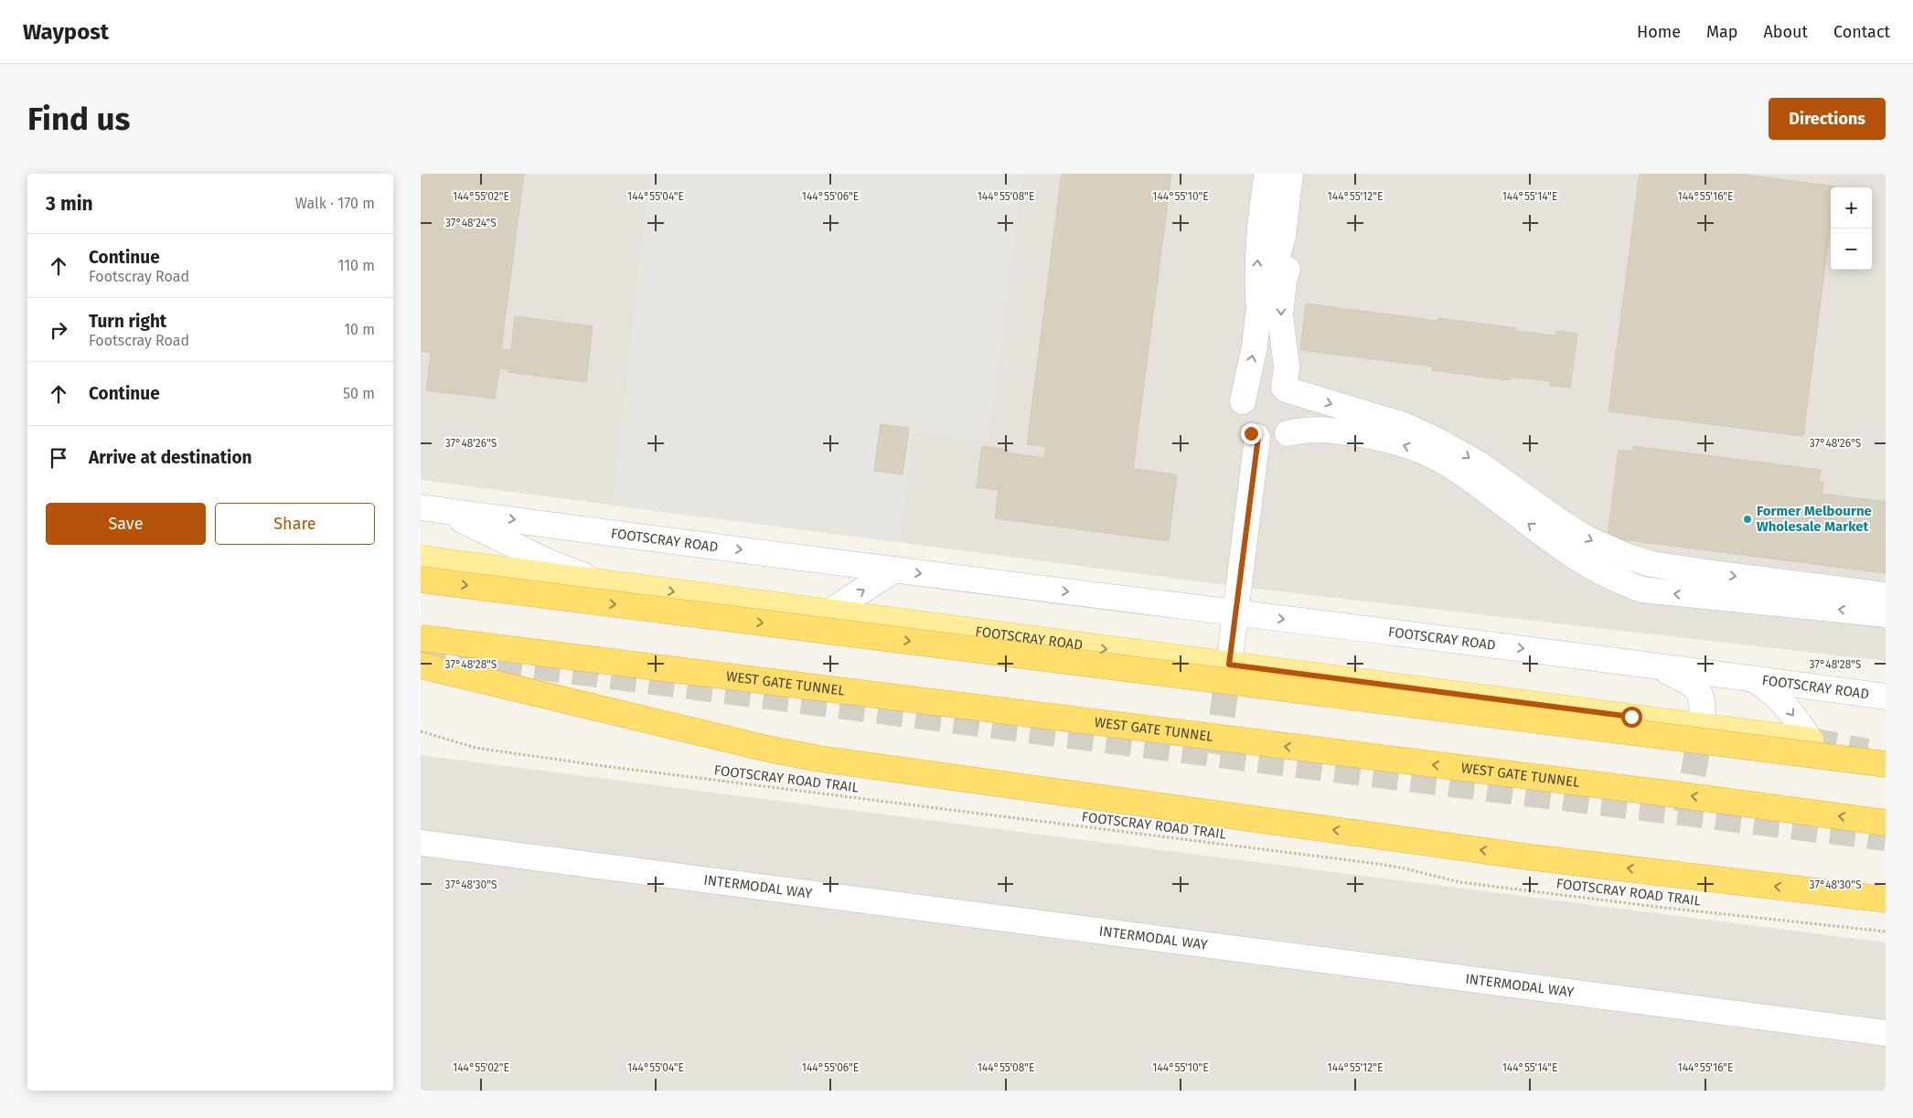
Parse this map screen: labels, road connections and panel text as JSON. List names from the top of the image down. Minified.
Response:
{"streets":{"highway":["WEST GATE TUNNEL"],"main road":["FOOTSCRAY ROAD"],"street":["INTERMODAL WAY"],"path":["FOOTSCRAY ROAD TRAIL"]},"places":["Former Melbourne Wholesale Market"],"page":{"header":"Waypost","nav":["Home","Map","About","Contact"],"buttons":["Directions",["Save","Share"]],"title":"Find us","heading":["3 min","Walk · 170 m"],"map_buttons":["+","−"],"list":[["Continue","Footscray Road","110 m"],["Turn right","Footscray Road","10 m"],["Continue","50 m"],"Arrive at destination"]},"coordinates":["144°55'02\"E","144°55'04\"E","144°55'06\"E","144°55'08\"E","144°55'10\"E","144°55'12\"E","144°55'14\"E","144°55'16\"E","37°48'24\"S","37°48'26\"S","37°48'28\"S","37°48'30\"S"]}
